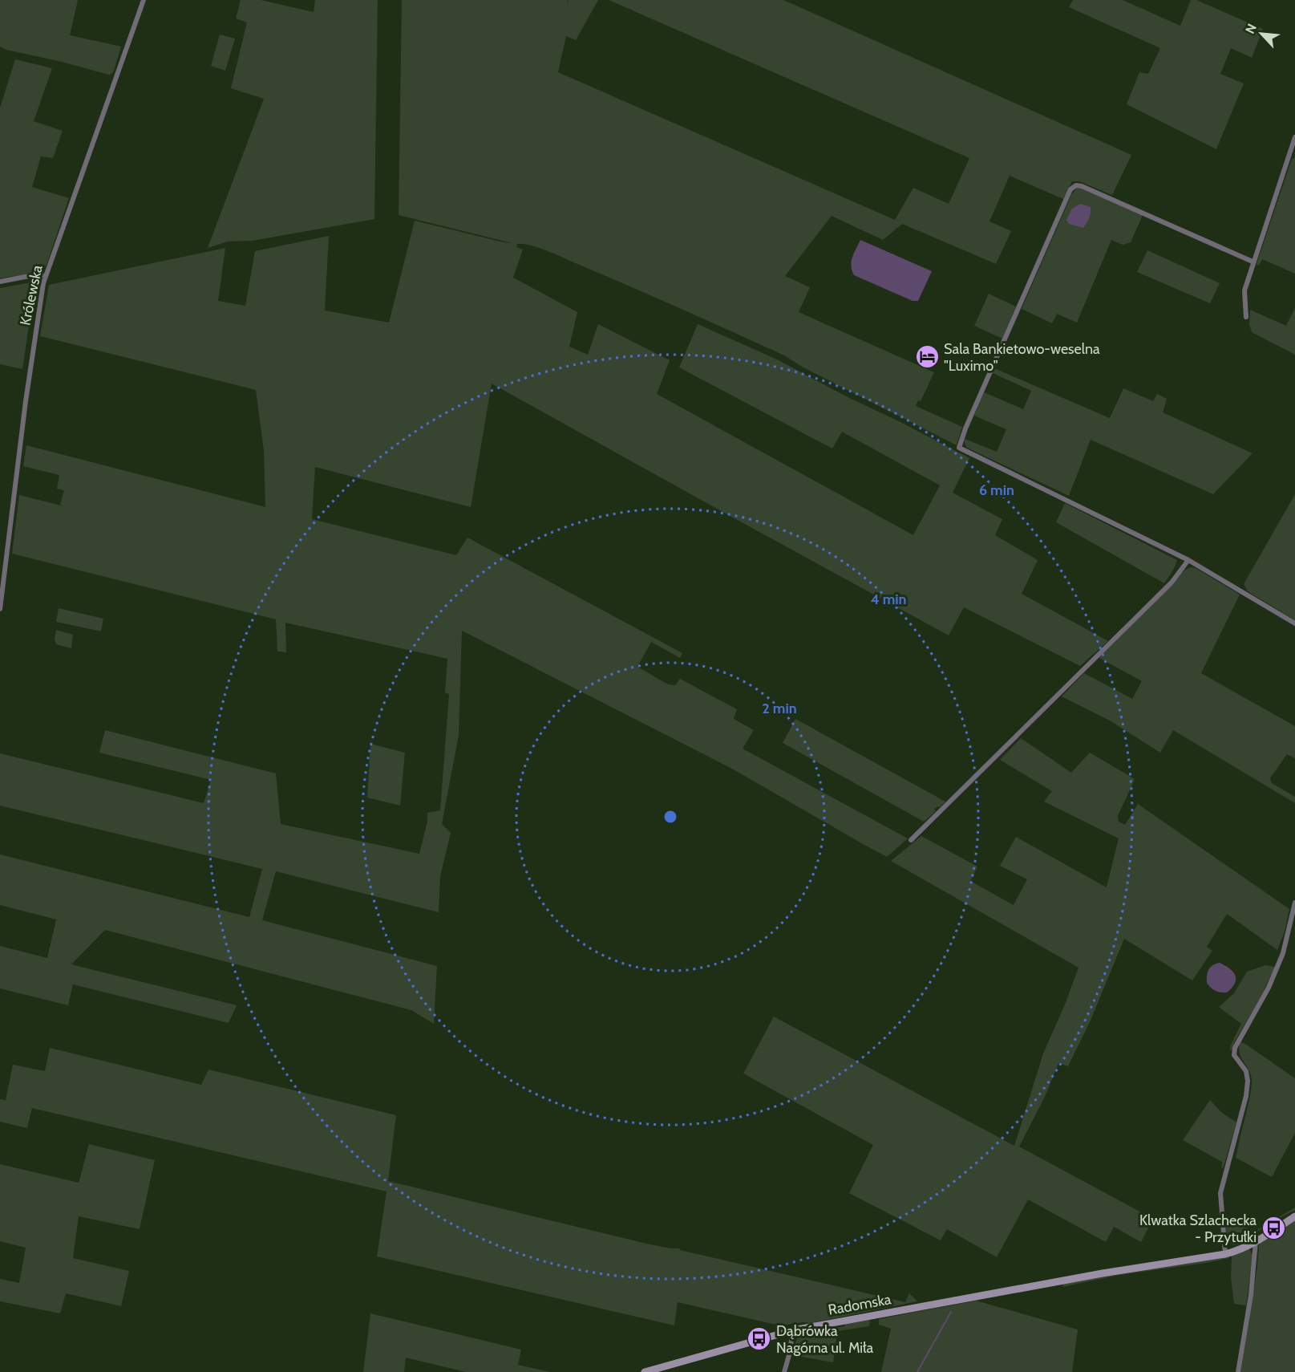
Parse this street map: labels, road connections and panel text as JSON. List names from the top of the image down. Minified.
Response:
{"streets":{"street":["Królewska","Radomska"]},"places":{"hotel":["Sala Bankietowo-weselna \"Luximo\""],"bus stop":["Klwatka Szlachecka - Przytułki","Dąbrówka Nagórna ul. Miła"]},"north":"top left","rings":["6 min","4 min","2 min"]}
